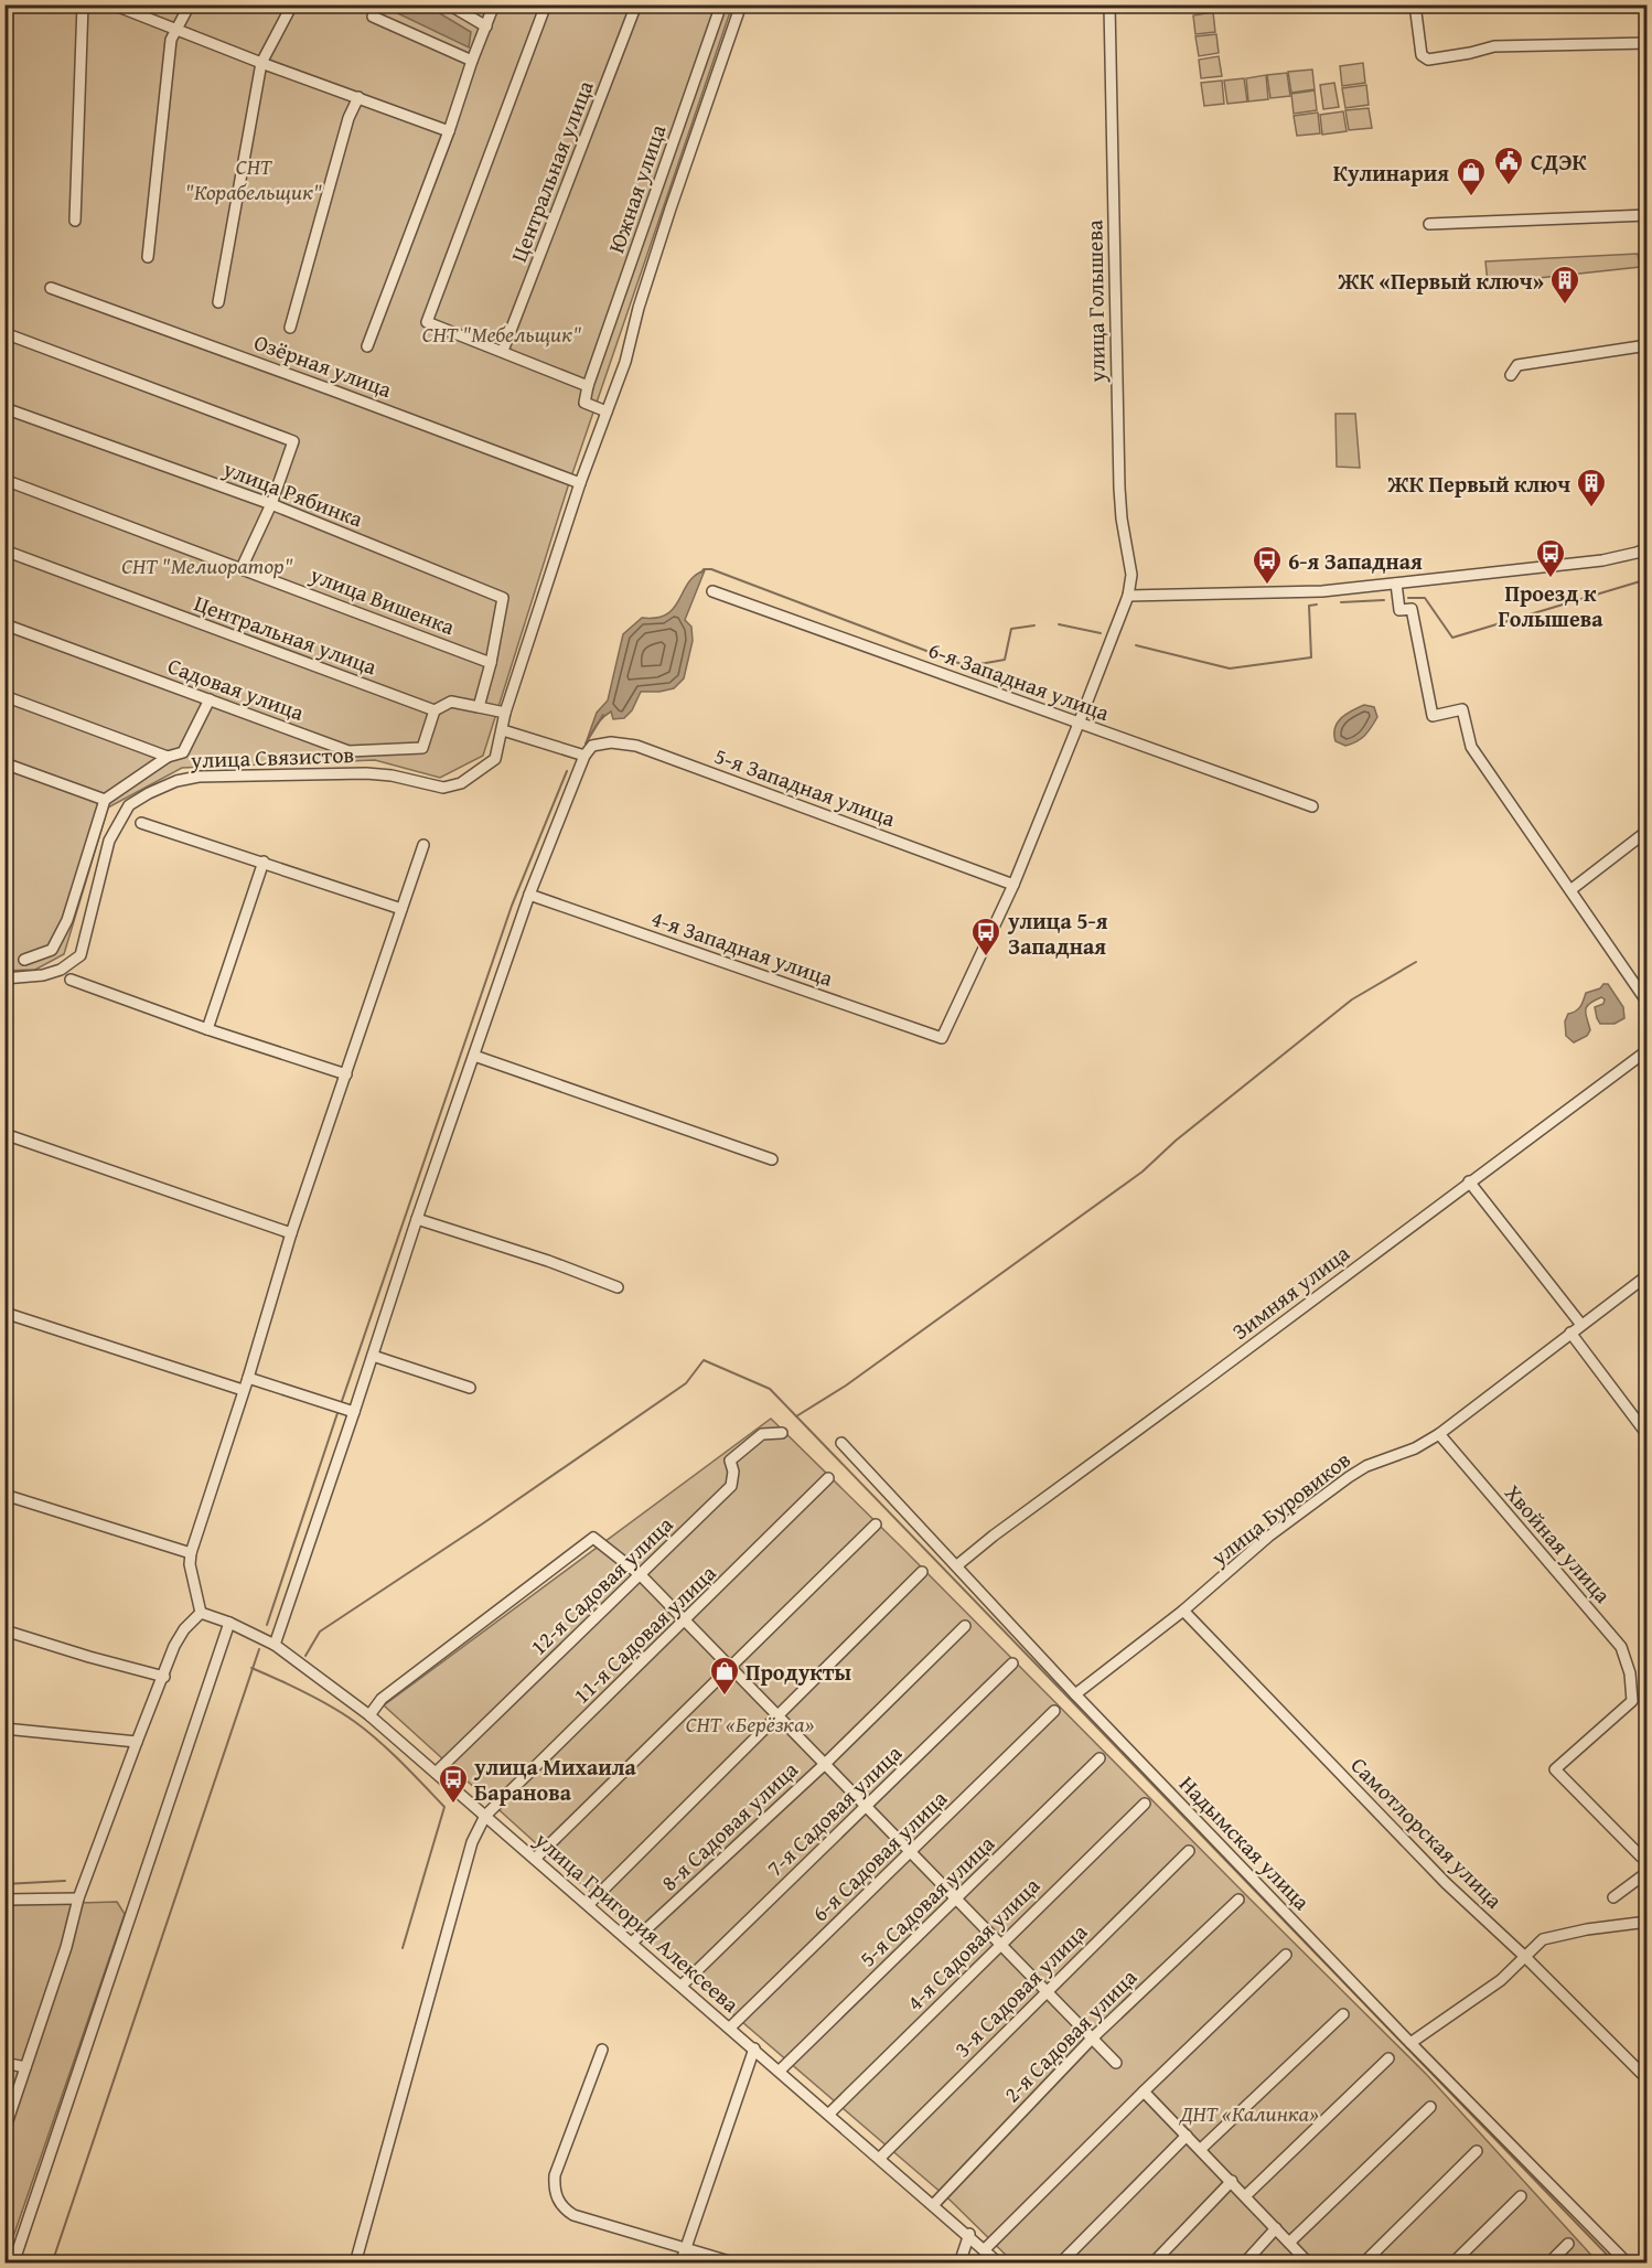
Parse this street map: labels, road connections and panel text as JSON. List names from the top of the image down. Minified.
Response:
{"streets":{"street":["Центральная улица","Южная улица","улица Голышева","Озёрная улица","улица Рябинка","улица Вишенка","6-я Западная улица","Садовая улица","улица Связистов","5-я Западная улица","4-я Западная улица","Зимняя улица","улица Буровиков","Хвойная улица","12-я Садовая улица","11-я Садовая улица","7-я Садовая улица","8-я Садовая улица","Самотлорская улица","Надымская улица","6-я Садовая улица","5-я Садовая улица","улица Григория Алексеева","4-я Садовая улица","3-я Садовая улица","2-я Садовая улица"]},"crossings":[["Центральная улица","Садовая улица"],["улица Голышева","6-я Западная улица"],["улица Голышева","5-я Западная улица"],["улица Голышева","4-я Западная улица"],["улица Рябинка","улица Вишенка"],["Зимняя улица","Надымская улица"],["улица Буровиков","Хвойная улица"],["улица Буровиков","Самотлорская улица"],["улица Буровиков","Надымская улица"],["12-я Садовая улица","улица Григория Алексеева"],["11-я Садовая улица","улица Григория Алексеева"],["7-я Садовая улица","улица Григория Алексеева"],["8-я Садовая улица","улица Григория Алексеева"],["6-я Садовая улица","улица Григория Алексеева"],["5-я Садовая улица","улица Григория Алексеева"],["улица Григория Алексеева","4-я Садовая улица"],["улица Григория Алексеева","3-я Садовая улица"],["улица Григория Алексеева","2-я Садовая улица"]],"parks":["СНТ \"Корабельщик\"","СНТ \"Мебельщик\"","СНТ \"Мелиоратор\"","СНТ «Берёзка»","ДНТ «Калинка»"],"places":{"public building":["СДЭК"],"shop":["Кулинария","Продукты"],"building":["ЖК «Первый ключ»","ЖК Первый ключ"],"bus stop":["Проезд к Голышева","6-я Западная","улица 5-я Западная","улица Михаила Баранова"]}}
